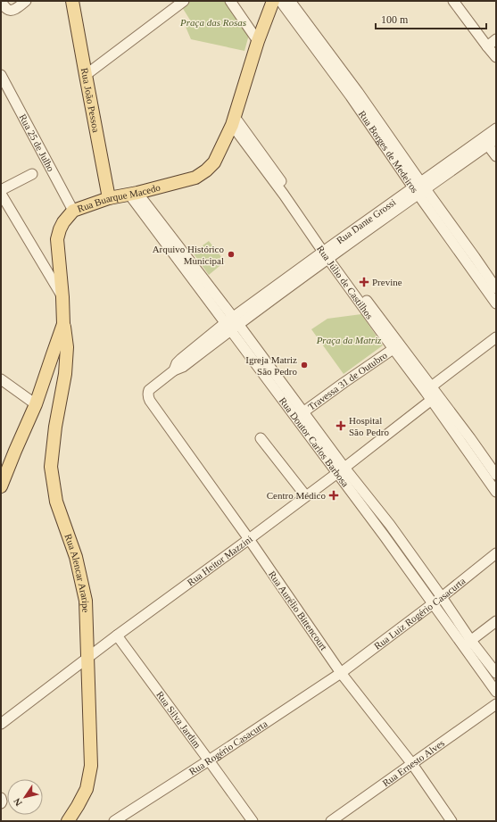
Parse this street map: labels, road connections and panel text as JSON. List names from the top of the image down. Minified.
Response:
{"streets":{"main road":["Rua João Pessoa","Rua Buarque Macedo","Rua Alencar Araripe"],"street":["Rua 25 de Julho","Rua Borges de Medeiros","Rua Dante Grossi","Rua Júlio de Castilhos","Travessa 31 de Outubro","Rua Doutor Carlos Barbosa","Rua Heitor Mazzini","Rua Aurélio Bittencourt","Rua Luiz Rogério Casacurta","Rua Silva Jardim","Rua Rogério Casacurta","Rua Ernesto Alves"]},"crossings":[["Rua João Pessoa","Rua Buarque Macedo"],["Rua 25 de Julho","Rua Buarque Macedo"],["Rua Borges de Medeiros","Rua Dante Grossi"],["Rua Buarque Macedo","Rua Júlio de Castilhos"],["Rua Buarque Macedo","Rua Doutor Carlos Barbosa"],["Rua Buarque Macedo","Rua Alencar Araripe"],["Rua Dante Grossi","Rua Júlio de Castilhos"],["Rua Dante Grossi","Rua Doutor Carlos Barbosa"],["Rua Dante Grossi","Rua Aurélio Bittencourt"],["Rua Júlio de Castilhos","Travessa 31 de Outubro"],["Rua Júlio de Castilhos","Rua Heitor Mazzini"],["Travessa 31 de Outubro","Rua Doutor Carlos Barbosa"],["Rua Doutor Carlos Barbosa","Rua Heitor Mazzini"],["Rua Doutor Carlos Barbosa","Rua Luiz Rogério Casacurta"],["Rua Heitor Mazzini","Rua Alencar Araripe"],["Rua Heitor Mazzini","Rua Aurélio Bittencourt"],["Rua Heitor Mazzini","Rua Silva Jardim"],["Rua Aurélio Bittencourt","Rua Luiz Rogério Casacurta"],["Rua Aurélio Bittencourt","Rua Rogério Casacurta"],["Rua Aurélio Bittencourt","Rua Ernesto Alves"],["Rua Luiz Rogério Casacurta","Rua Rogério Casacurta"],["Rua Silva Jardim","Rua Rogério Casacurta"]],"parks":["Praça das Rosas","Praça da Matriz"],"places":{"other":["Arquivo Histórico Municipal","Igreja Matriz São Pedro"],"health":["Previne","Hospital São Pedro","Centro Médico"]},"scale_bar":"100 m","north":"bottom left"}
